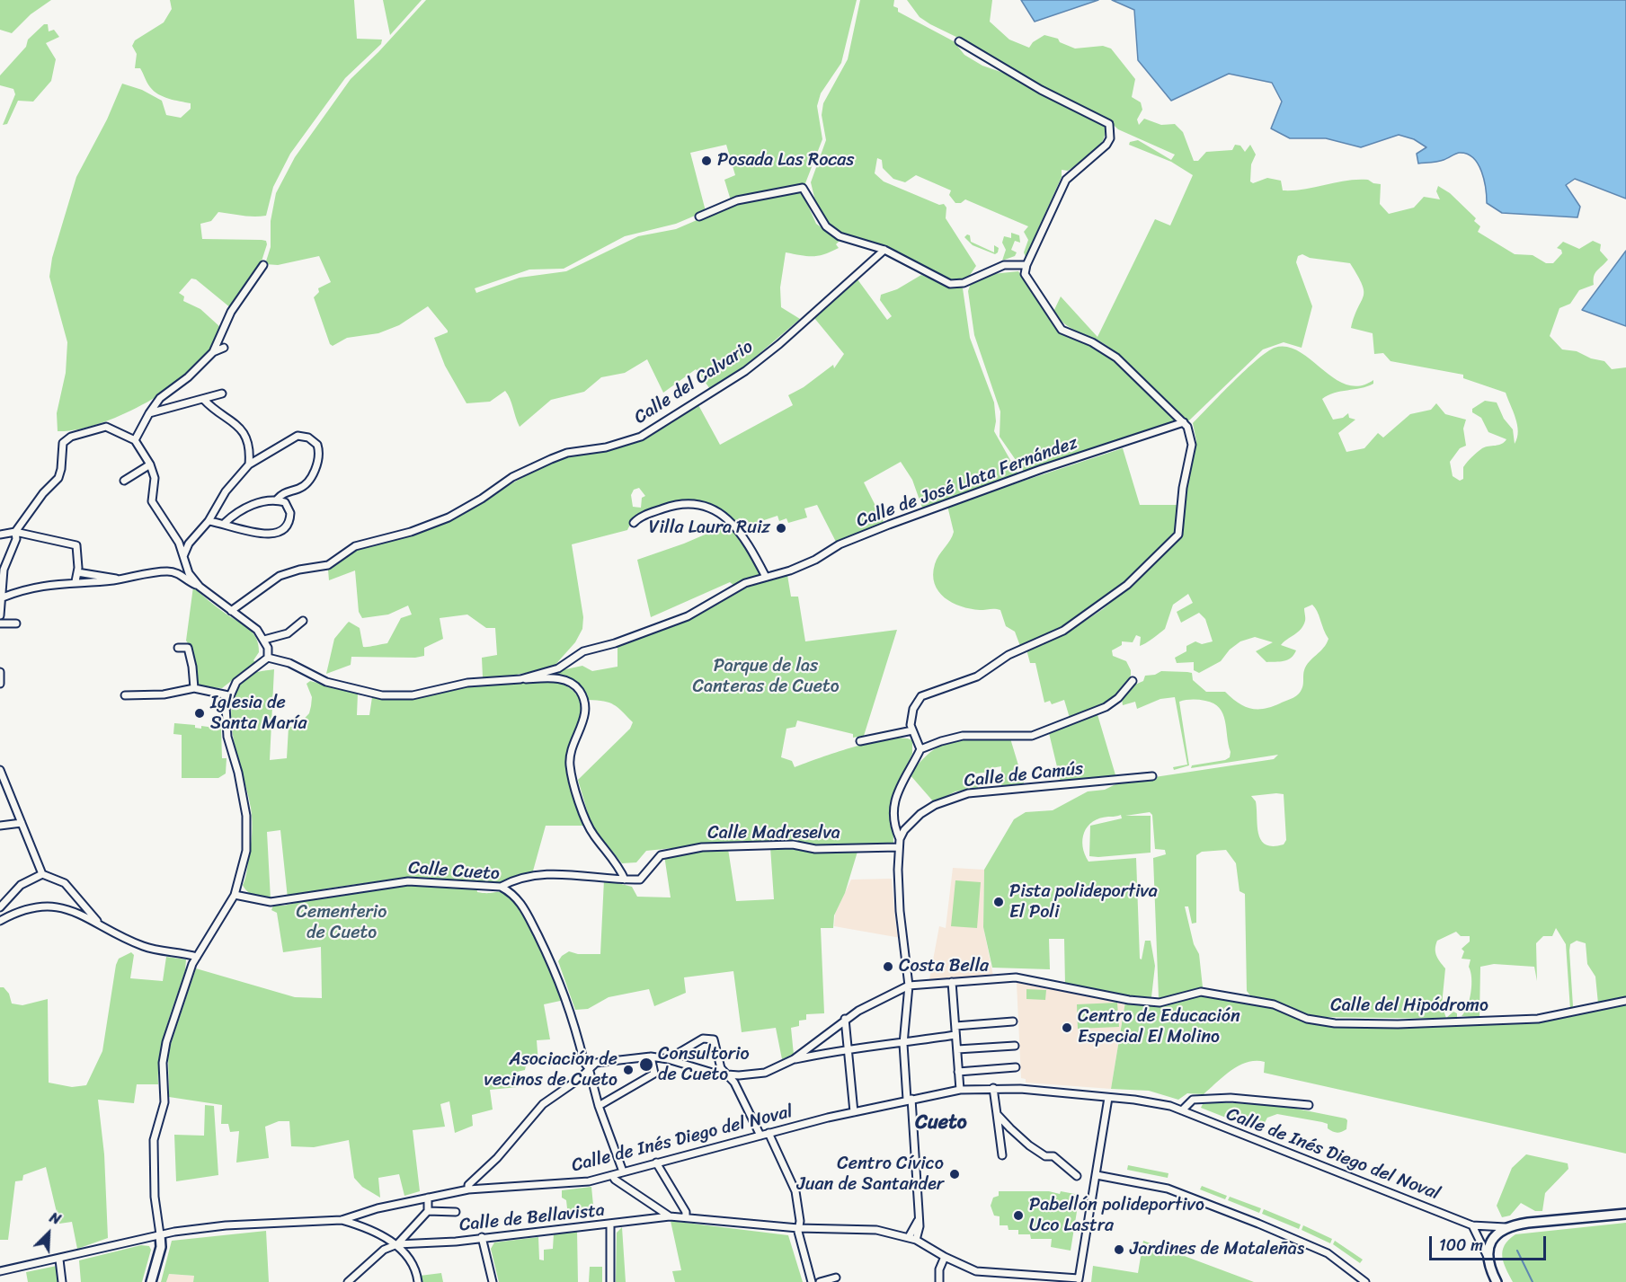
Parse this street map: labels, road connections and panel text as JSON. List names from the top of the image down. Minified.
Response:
{"streets":{"street":["Calle del Calvario","Calle de José Llata Fernández","Calle de Camús","Calle Madreselva","Calle Cueto","Calle del Hipódromo","Calle de Inés Diego del Noval","Calle de Bellavista"]},"crossings":[["Calle de Camús","Calle Madreselva"],["Calle de Camús","Calle del Hipódromo"],["Calle de Camús","Calle de Inés Diego del Noval"],["Calle Madreselva","Calle Cueto"],["Calle de Inés Diego del Noval","Calle de Bellavista"]],"districts":["Cueto"],"parks":["Parque de las Canteras de Cueto","Cementerio de Cueto"],"places":["Posada Las Rocas","Villa Laura Ruiz","Iglesia de Santa María","Pista polideportiva El Poli","Costa Bella","Centro de Educación Especial El Molino","Consultorio de Cueto","Asociación de vecinos de Cueto","Centro Cívico Juan de Santander","Pabellón polideportivo Uco Lastra","Jardines de Mataleñas"],"scale_bar":"100 m","north":"top right"}
